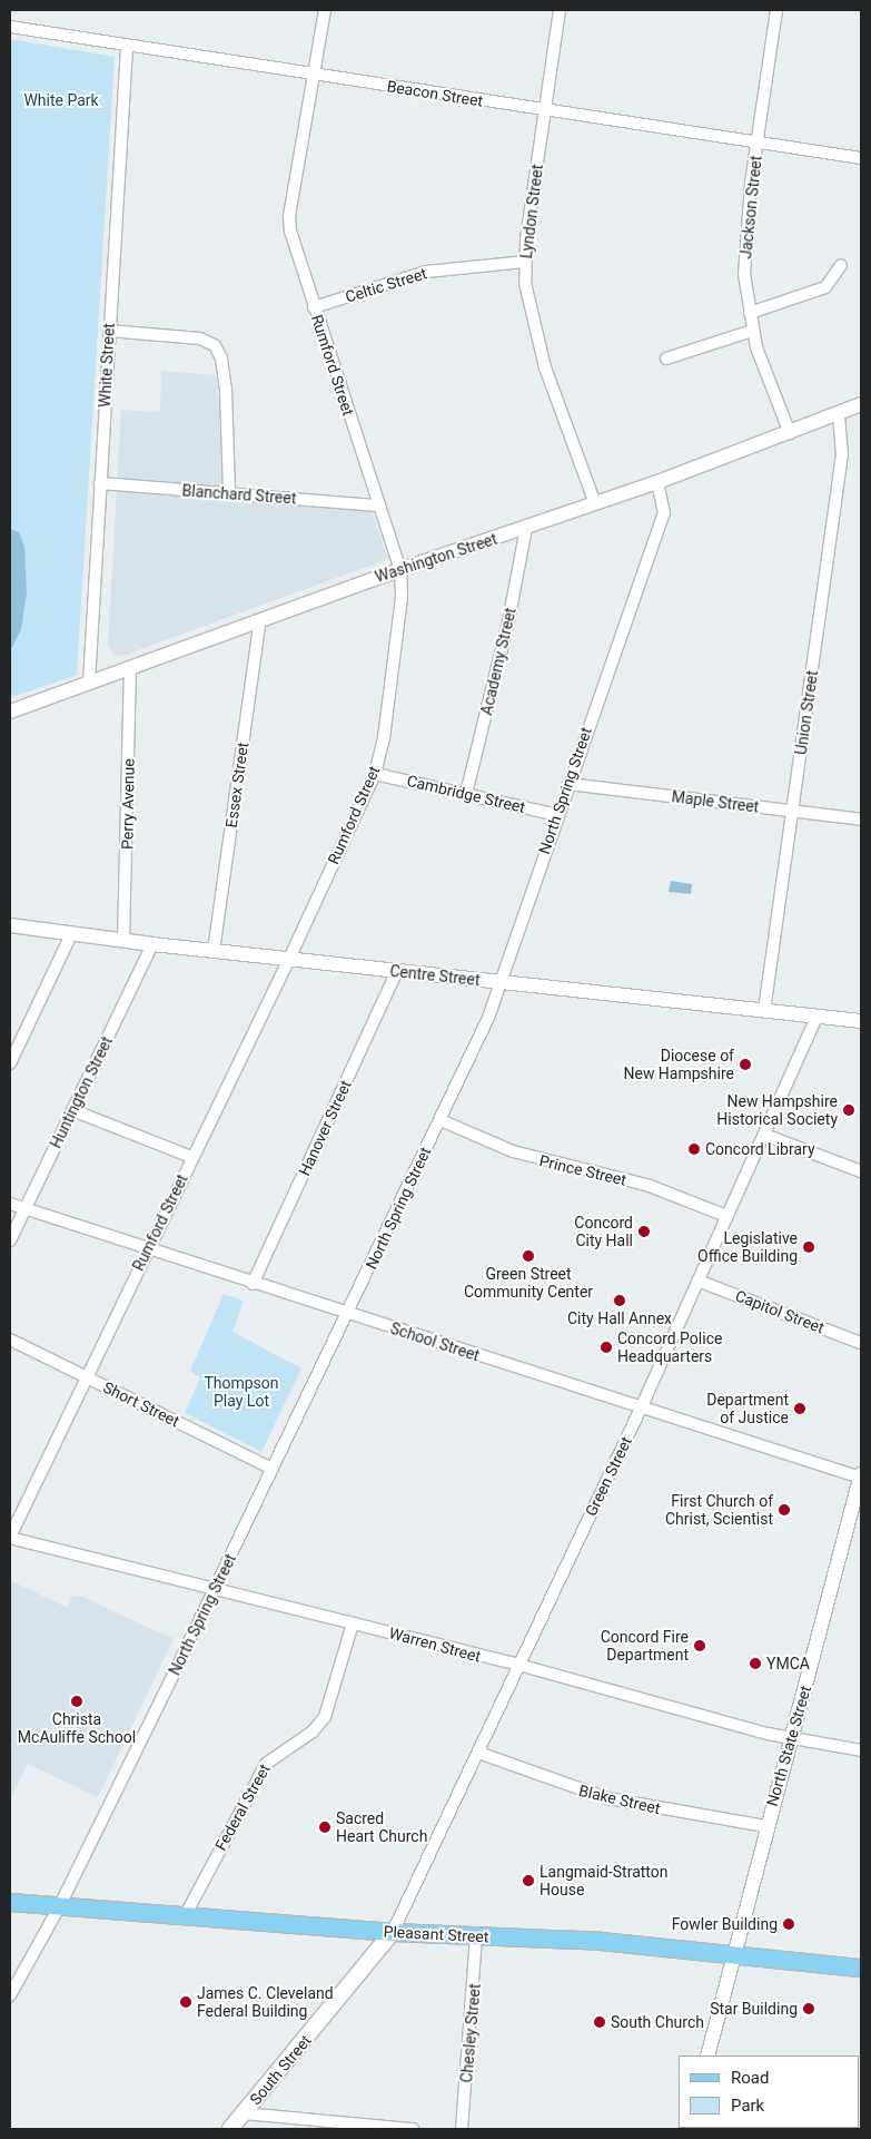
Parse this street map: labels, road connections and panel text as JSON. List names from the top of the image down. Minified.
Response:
{"streets":{"main road":["Pleasant Street","South Street"],"street":["Beacon Street","Jackson Street","Lyndon Street","Celtic Street","White Street","Rumford Street","Blanchard Street","Washington Street","Academy Street","Union Street","Essex Street","North Spring Street","Cambridge Street","Maple Street","Perry Avenue","Centre Street","Huntington Street","Hanover Street","Prince Street","Capitol Street","School Street","Short Street","Green Street","Warren Street","North State Street","Blake Street","Federal Street","Chesley Street"]},"crossings":[["Beacon Street","Jackson Street"],["Beacon Street","Lyndon Street"],["Beacon Street","White Street"],["Beacon Street","Rumford Street"],["Jackson Street","Washington Street"],["Lyndon Street","Celtic Street"],["Lyndon Street","Washington Street"],["Celtic Street","Rumford Street"],["White Street","Blanchard Street"],["White Street","Washington Street"],["Rumford Street","Blanchard Street"],["Rumford Street","Washington Street"],["Rumford Street","Cambridge Street"],["Rumford Street","Centre Street"],["Rumford Street","School Street"],["Rumford Street","Short Street"],["Rumford Street","Warren Street"],["Washington Street","Academy Street"],["Washington Street","Union Street"],["Washington Street","Essex Street"],["Washington Street","North Spring Street"],["Washington Street","Perry Avenue"],["Academy Street","Cambridge Street"],["Union Street","Maple Street"],["Union Street","Centre Street"],["Essex Street","Centre Street"],["North Spring Street","Cambridge Street"],["North Spring Street","Maple Street"],["North Spring Street","Centre Street"],["North Spring Street","Prince Street"],["North Spring Street","School Street"],["North Spring Street","Short Street"],["North Spring Street","Warren Street"],["North Spring Street","Pleasant Street"],["Perry Avenue","Centre Street"],["Centre Street","Huntington Street"],["Centre Street","Hanover Street"],["Centre Street","Green Street"],["Huntington Street","School Street"],["Hanover Street","School Street"],["Prince Street","Green Street"],["Capitol Street","Green Street"],["School Street","Green Street"],["School Street","North State Street"],["Green Street","Warren Street"],["Green Street","Blake Street"],["Green Street","Pleasant Street"],["Green Street","South Street"],["Warren Street","North State Street"],["Warren Street","Federal Street"],["North State Street","Blake Street"],["North State Street","Pleasant Street"],["Federal Street","Pleasant Street"],["Pleasant Street","Chesley Street"],["Pleasant Street","South Street"]],"parks":["White Park","Thompson Play Lot"],"places":["Diocese of New Hampshire","New Hampshire Historical Society","Concord Library","Concord City Hall","Legislative Office Building","Green Street Community Center","City Hall Annex","Concord Police Headquarters","Department of Justice","First Church of Christ, Scientist","Concord Fire Department","YMCA","Christa McAuliffe School","Sacred Heart Church","Langmaid-Stratton House","Fowler Building","James C. Cleveland Federal Building","Star Building","South Church"],"legend":["Road","Park"]}
